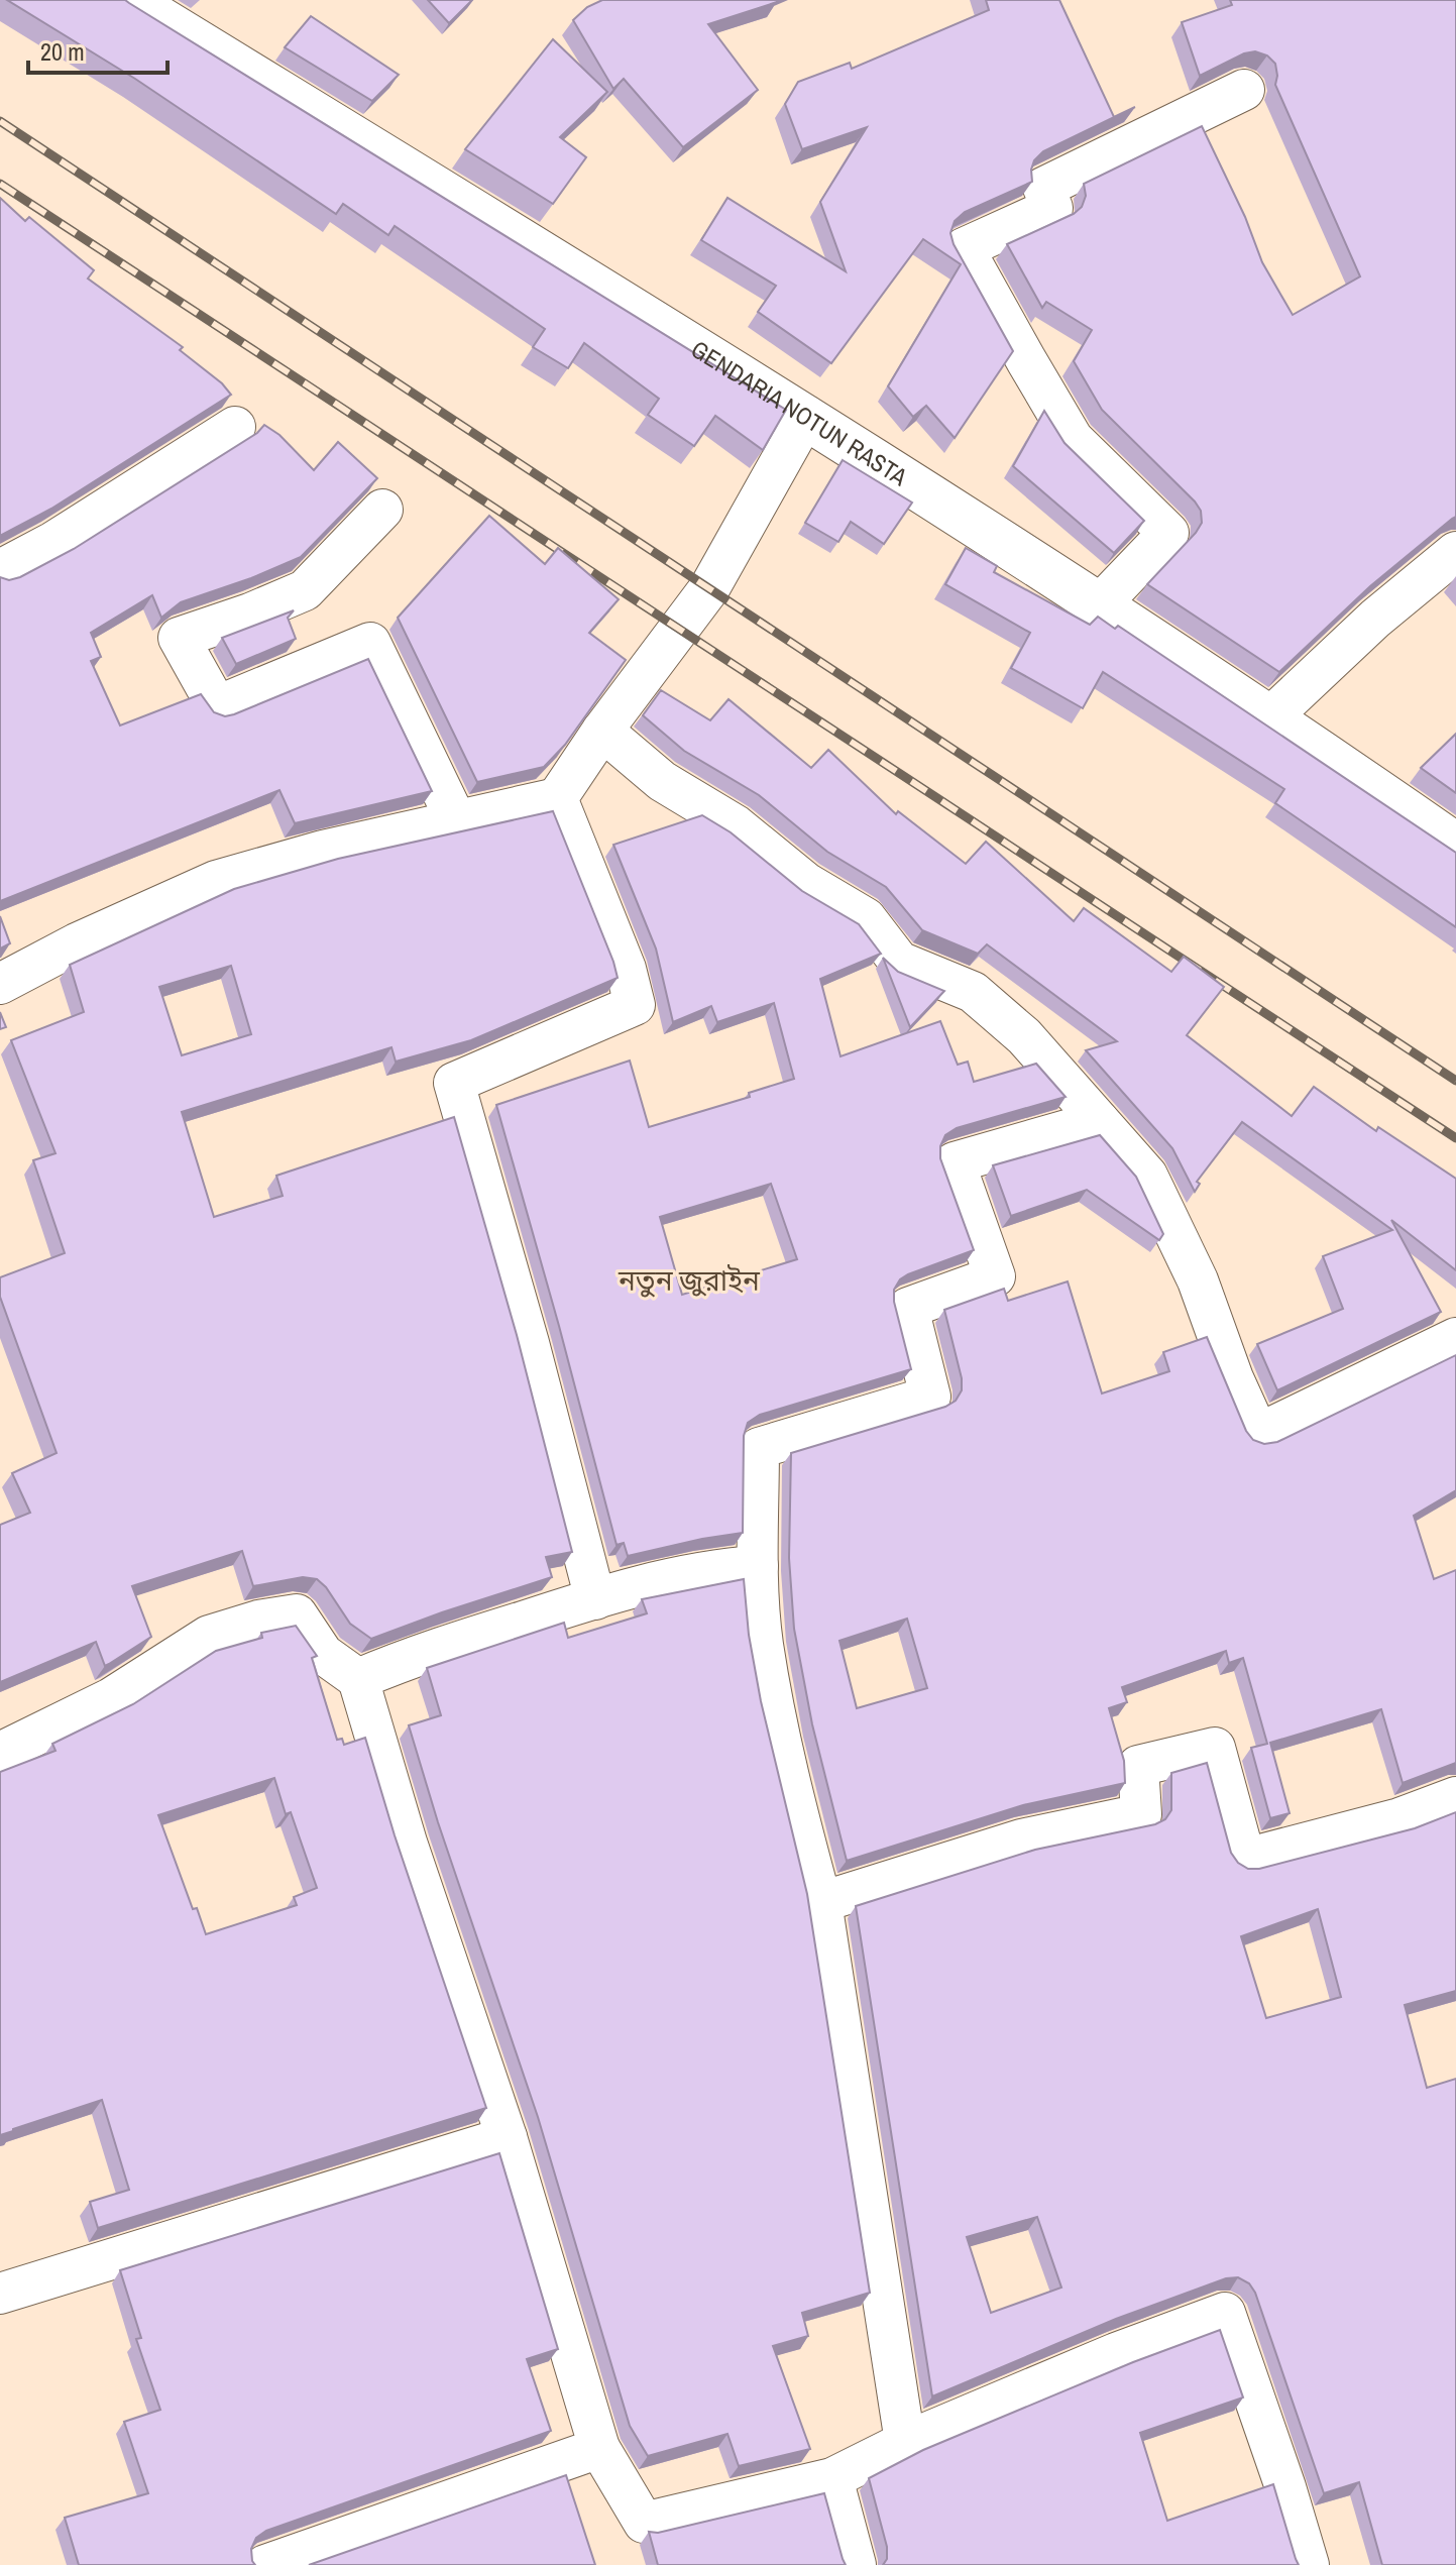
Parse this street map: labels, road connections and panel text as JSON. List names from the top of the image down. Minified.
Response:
{"streets":{"main road":["GENDARIA NOTUN RASTA"]},"districts":["নতুন জুরাইন"],"scale_bar":"20 m"}
